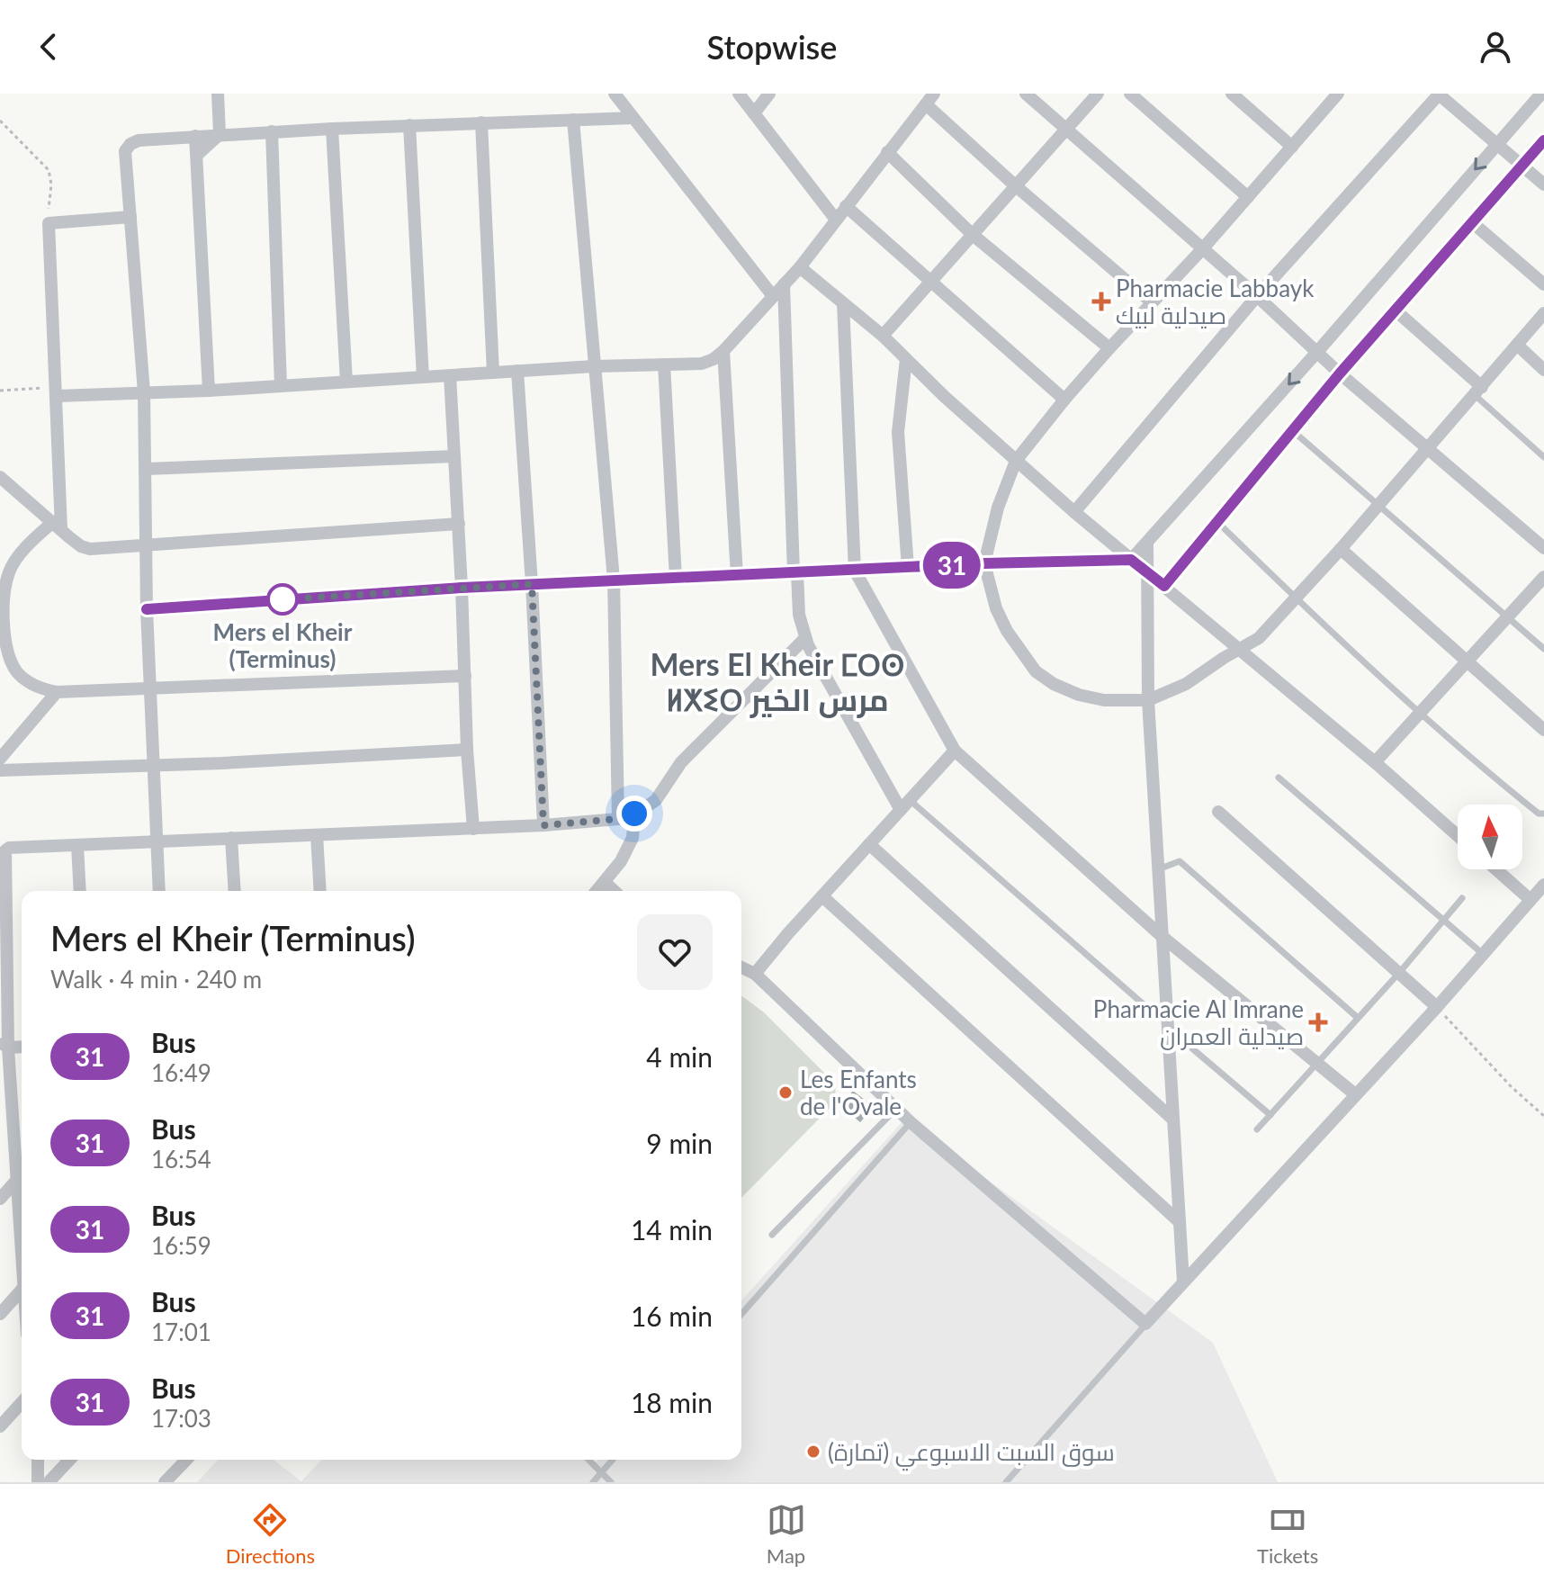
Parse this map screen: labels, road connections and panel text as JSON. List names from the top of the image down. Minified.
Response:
{"districts":["Mers El Kheir ⵎⵔⵙ ⵍⵅⵉⵔ مرس الخير"],"places":{"health":["Pharmacie Labbayk صيدلية لبيك","Pharmacie Al Imrane صيدلية العمران"],"other":["Mers el Kheir (Terminus)","Les Enfants de l'Ovale","سوق السبت الاسبوعي (تمارة)"]},"lines":["bus line 31"],"north":"top","page":{"header":"Stopwise","on_map":"31","heading":["Mers el Kheir (Terminus)","Walk · 4 min · 240 m"],"list":[{"mark":"31","name":"Bus","note":"16:49","value":"4 min"},{"mark":"31","name":"Bus","note":"16:54","value":"9 min"},{"mark":"31","name":"Bus","note":"16:59","value":"14 min"},{"mark":"31","name":"Bus","note":"17:01","value":"16 min"},{"mark":"31","name":"Bus","note":"17:03","value":"18 min"}],"tabs":["Directions","Map","Tickets"]}}
